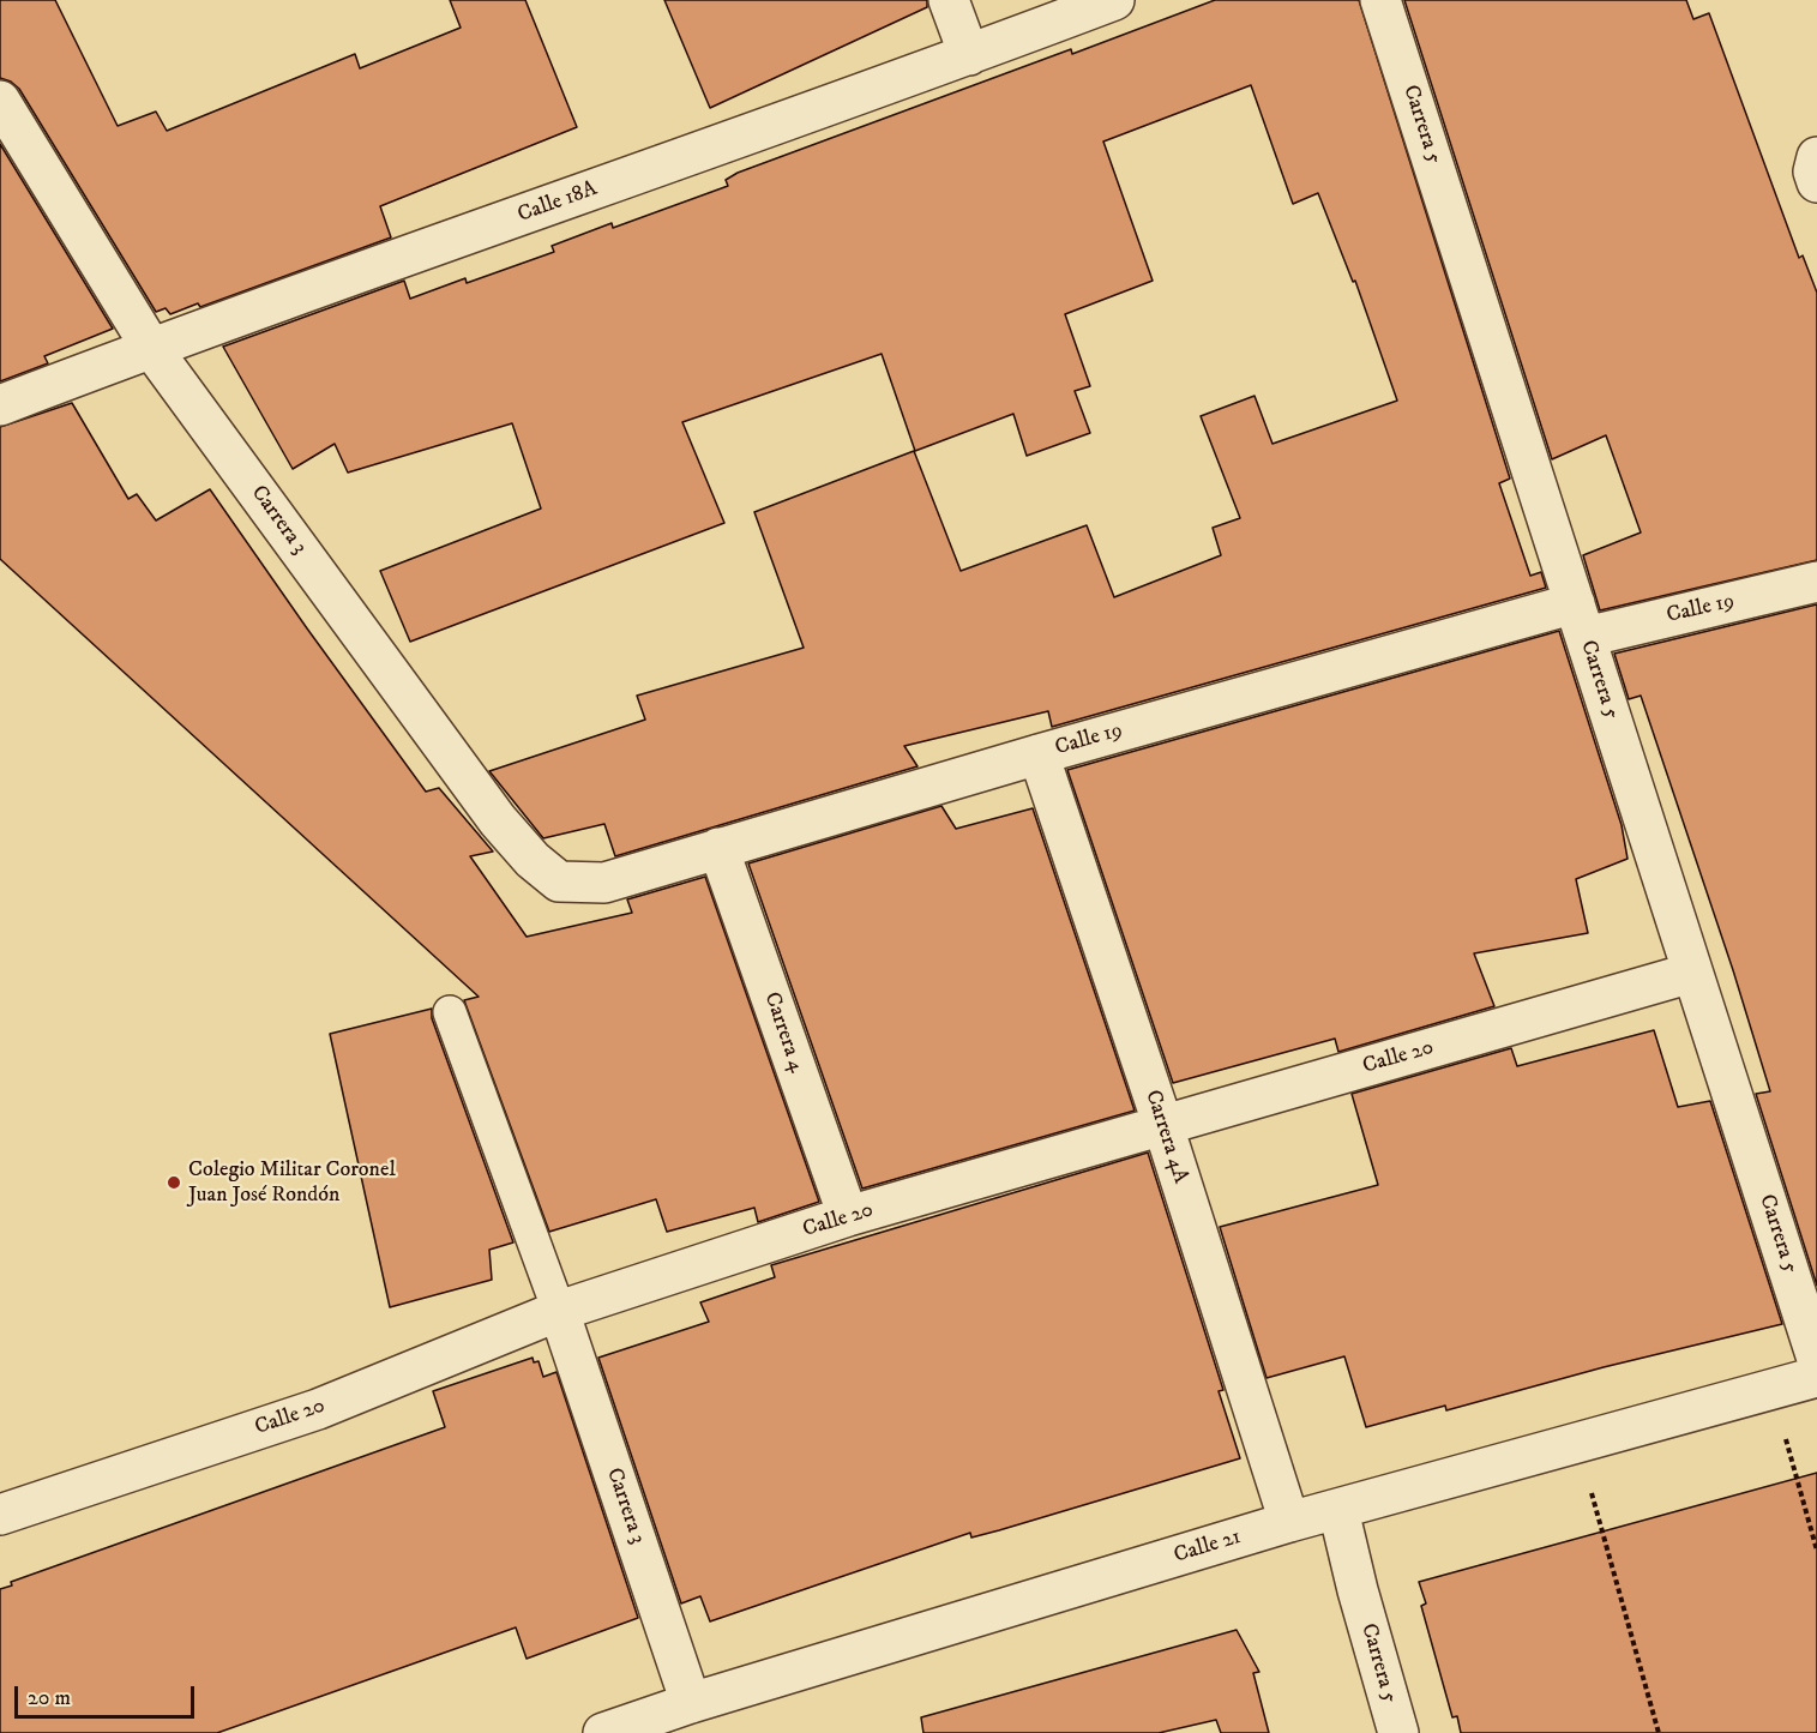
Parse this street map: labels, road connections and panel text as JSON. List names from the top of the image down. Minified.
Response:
{"streets":{"street":["Carrera 5","Calle 18A","Carrera 3","Calle 19","Carrera 4","Calle 20","Carrera 4A","Calle 21"]},"crossings":[["Carrera 5","Calle 19"],["Carrera 5","Calle 20"],["Carrera 5","Calle 21"],["Calle 18A","Carrera 3"],["Carrera 3","Calle 19"],["Carrera 3","Calle 20"],["Carrera 3","Calle 21"],["Calle 19","Carrera 4"],["Calle 19","Carrera 4A"],["Carrera 4","Calle 20"],["Calle 20","Carrera 4A"],["Carrera 4A","Calle 21"]],"places":["Colegio Militar Coronel Juan José Rondón"],"scale_bar":"20 m"}
